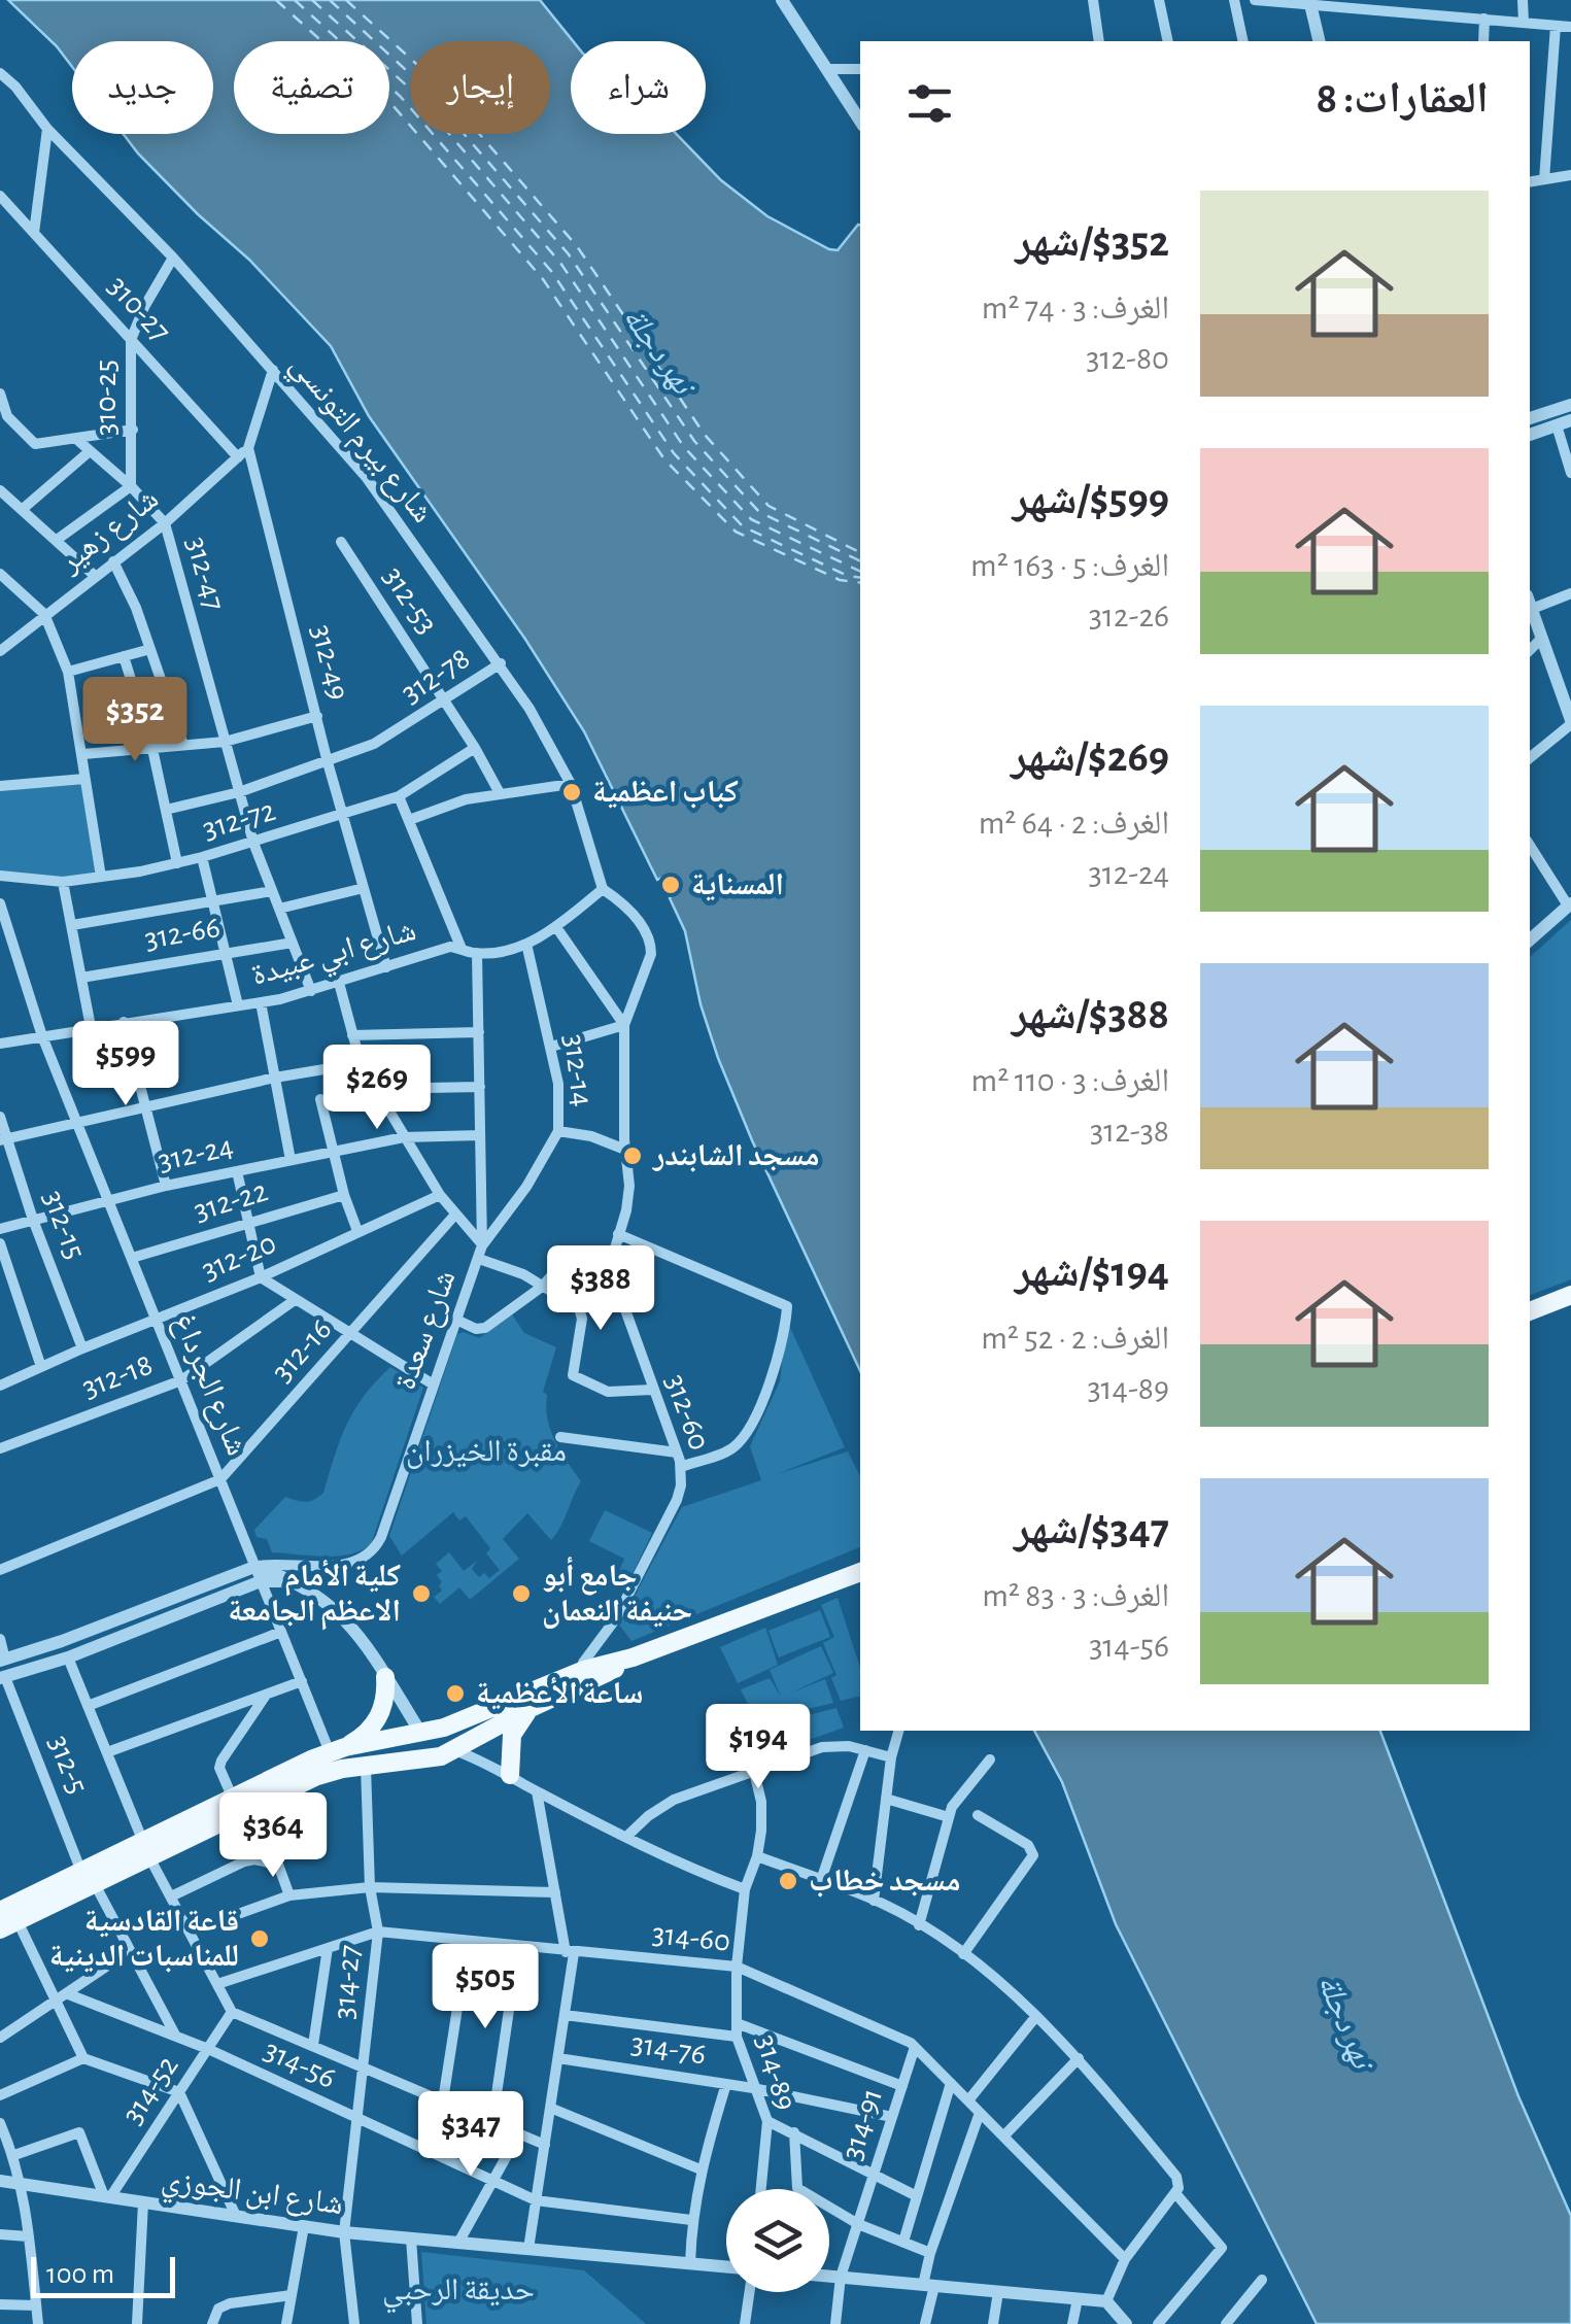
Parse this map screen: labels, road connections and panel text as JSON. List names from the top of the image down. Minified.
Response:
{"streets":{"street":["310-27","310-25","شارع بيرم التونسي","شارع زهير","312-47","312-53","312-49","312-78","312-72","312-66","شارع ابي عبيدة","312-14","312-24","312-22","312-15","312-20","شارع سعدة","312-16","312-18","شارع الجرداغ","312-60","312-5","314-60","314-27","314-76","314-56","314-89","314-52","314-91","شارع ابن الجوزي"]},"crossings":[["310-27","310-25"],["310-27","شارع زهير"],["310-27","312-49"],["310-25","شارع بيرم التونسي"],["شارع بيرم التونسي","312-78"],["شارع بيرم التونسي","شارع ابي عبيدة"],["شارع زهير","312-47"],["شارع زهير","312-49"],["312-47","312-78"],["312-47","312-72"],["312-47","312-66"],["312-47","شارع ابي عبيدة"],["312-53","312-78"],["312-53","312-72"],["312-49","312-78"],["312-49","312-72"],["312-49","شارع ابي عبيدة"],["شارع ابي عبيدة","312-14"],["شارع ابي عبيدة","شارع الجرداغ"],["312-14","شارع سعدة"],["312-24","312-15"],["312-24","شارع الجرداغ"],["312-22","شارع الجرداغ"],["312-15","312-20"],["312-20","شارع الجرداغ"],["شارع سعدة","شارع الجرداغ"],["312-16","شارع الجرداغ"],["312-18","شارع الجرداغ"],["312-5","314-56"],["314-60","314-27"],["314-60","314-89"],["314-60","314-91"],["314-27","314-56"],["314-27","شارع ابن الجوزي"],["314-76","314-89"],["314-76","314-91"],["314-56","314-52"],["314-52","شارع ابن الجوزي"]],"water":["نهر دجلة"],"parks":["مقبرة الخيزران","حديقة الرحبي"],"places":["كباب اعظمية","المسناية","مسجد الشابندر","كلية الأمام الاعظم الجامعة","جامع أبو حنيفة النعمان","ساعة الأعظمية","مسجد خطاب","قاعة القادسية للمناسبات الدينية"],"scale_bar":"100 m","page":{"chip":["شراء","إيجار","تصفية","جديد"],"heading":"العقارات: 8","list":[{"name":"$352/شهر","note":"الغرف: 3 · 74 m² · 312-80"},{"name":"$599/شهر","note":"الغرف: 5 · 163 m² · 312-26"},{"name":"$269/شهر","note":"الغرف: 2 · 64 m² · 312-24"},{"name":"$388/شهر","note":"الغرف: 3 · 110 m² · 312-38"},{"name":"$194/شهر","note":"الغرف: 2 · 52 m² · 314-89"},{"name":"$347/شهر","note":"الغرف: 3 · 83 m² · 314-56"}],"price":["$352","$599","$269","$388","$194","$364","$505","$347"],"scale":"100 m"}}
